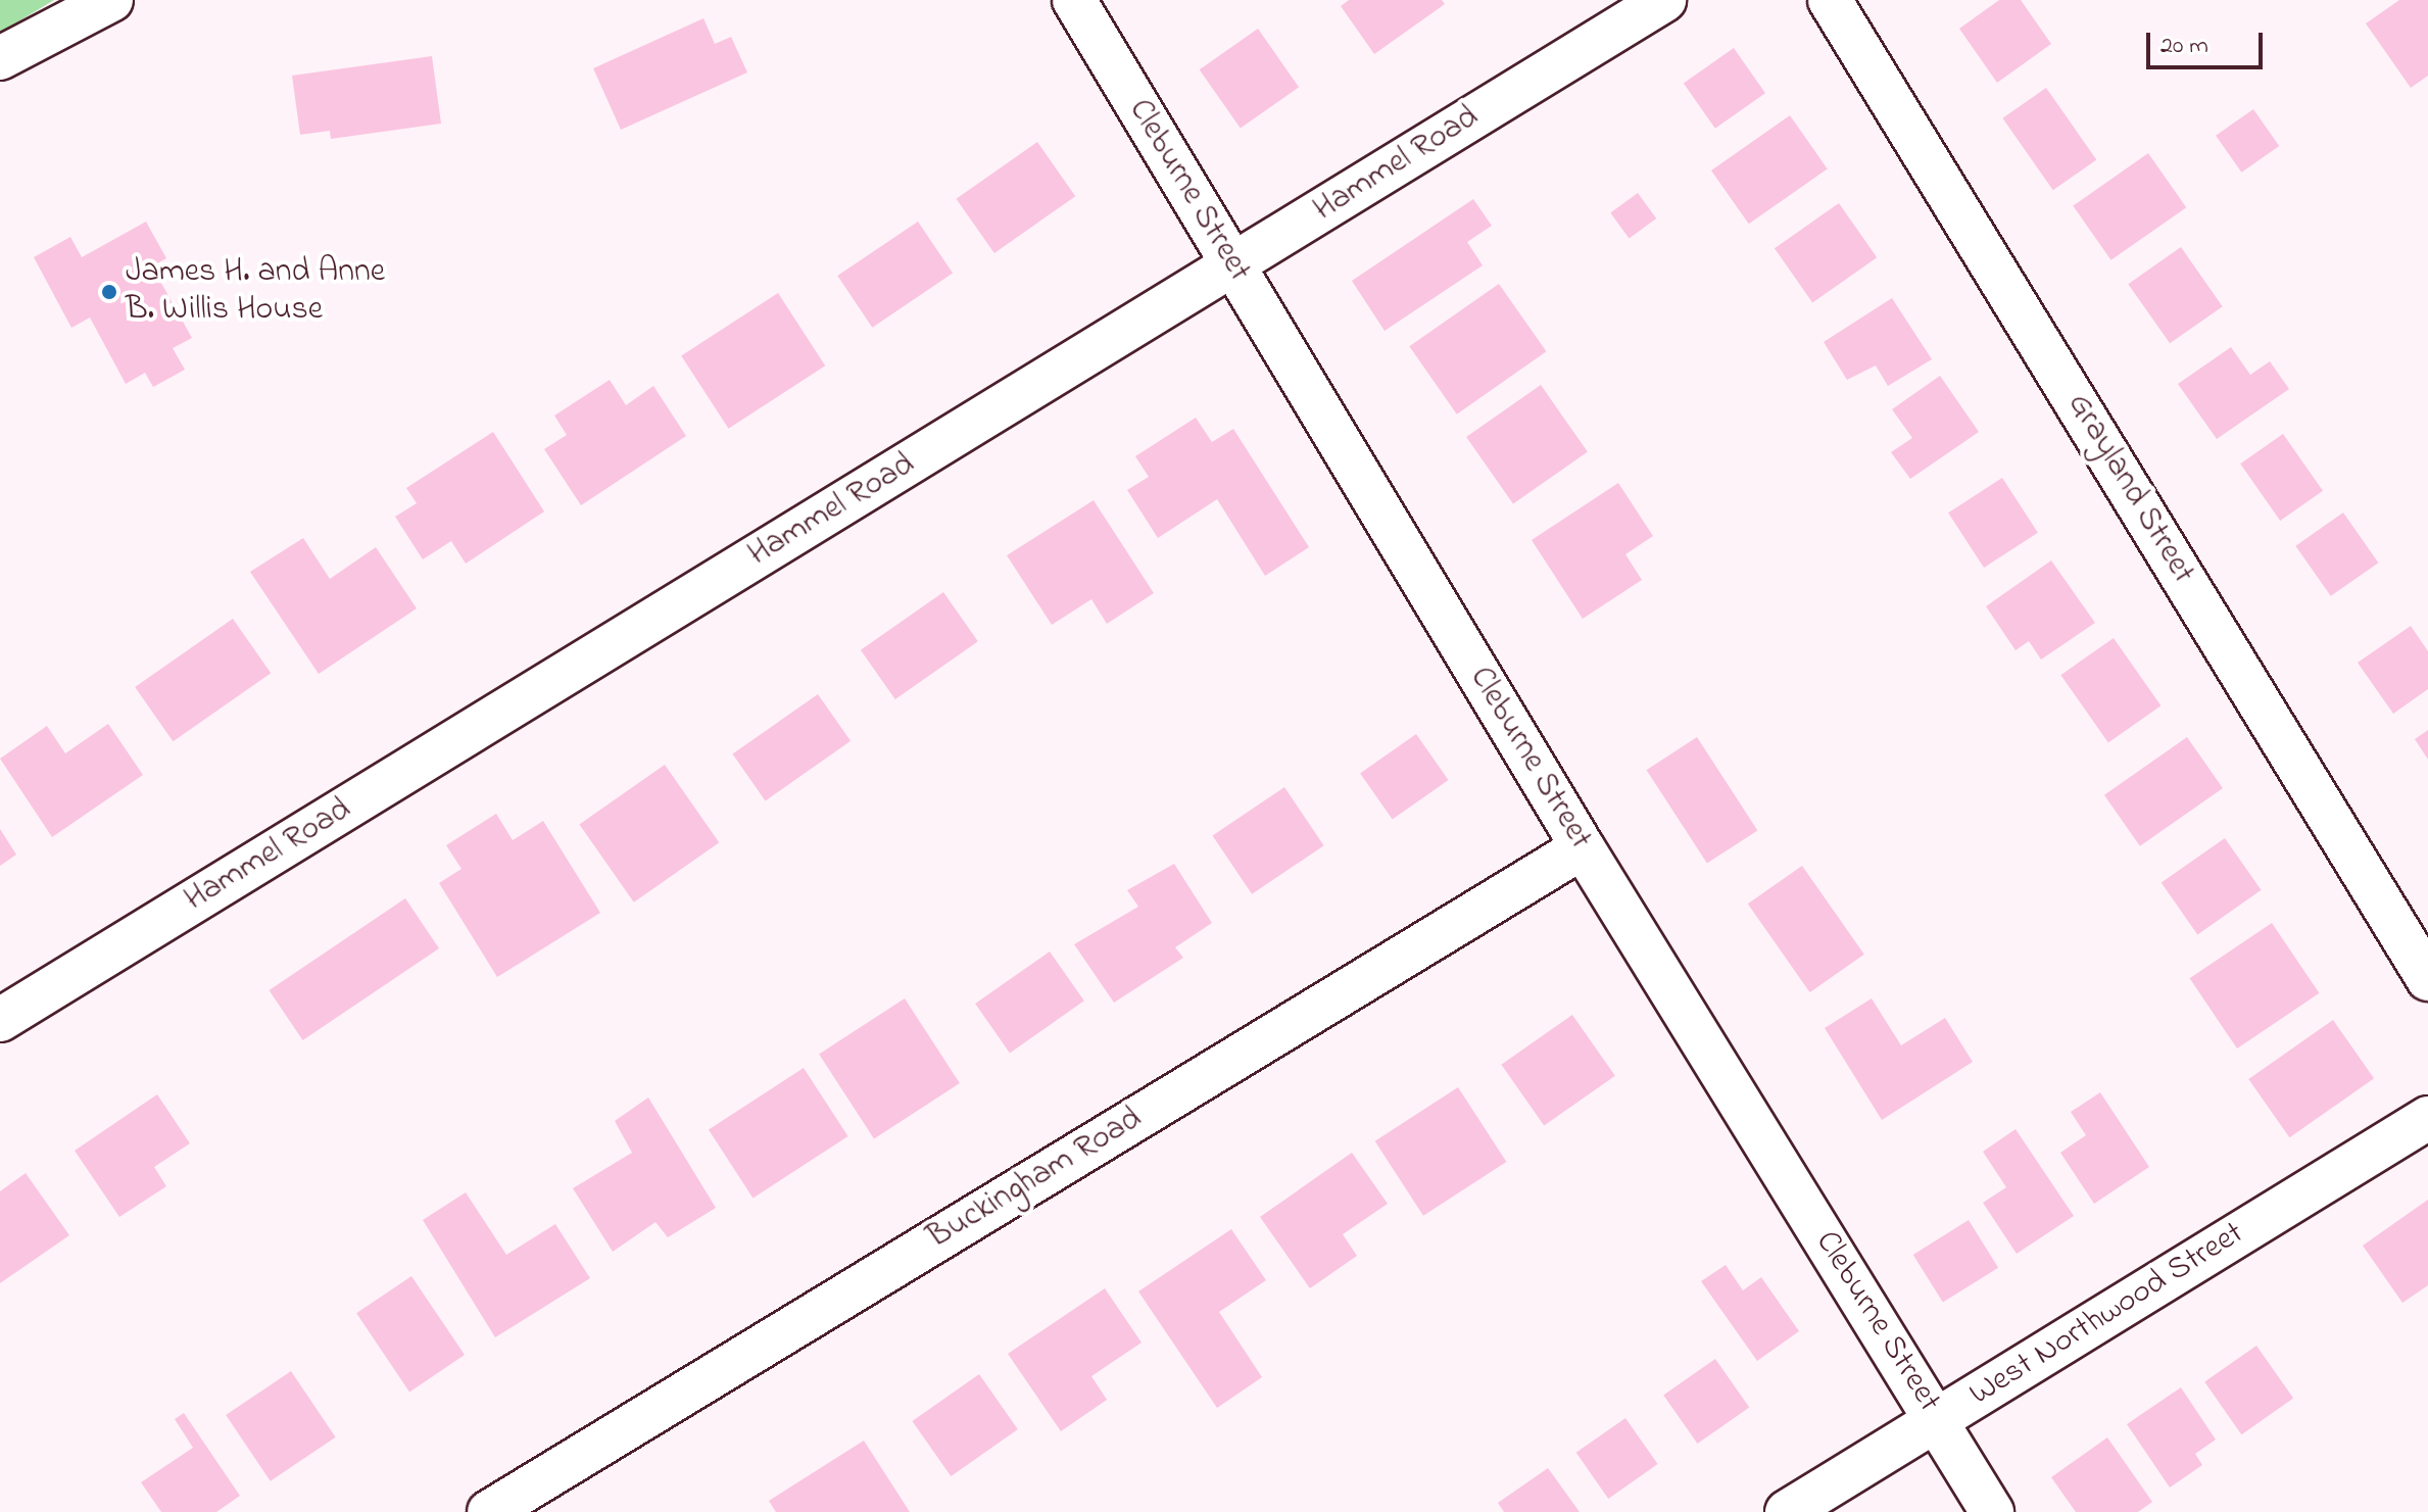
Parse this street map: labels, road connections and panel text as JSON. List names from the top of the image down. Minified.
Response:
{"streets":{"street":["Hammel Road","Cleburne Street","Grayland Street","Buckingham Road","West Northwood Street"]},"crossings":[["Hammel Road","Cleburne Street"],["Cleburne Street","Buckingham Road"],["Cleburne Street","West Northwood Street"]],"places":["James H. and Anne B. Willis House"],"scale_bar":"20 m"}
